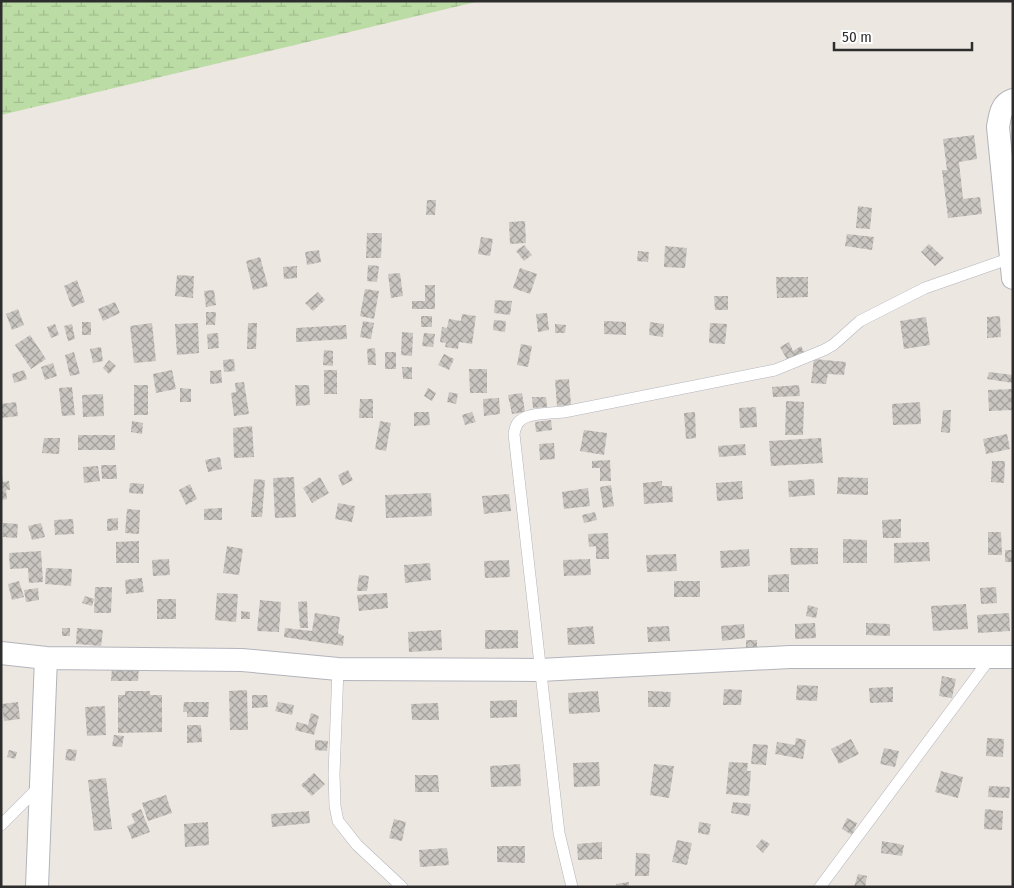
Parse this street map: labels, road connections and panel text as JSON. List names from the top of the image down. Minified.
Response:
{"scale_bar":"50 m"}
